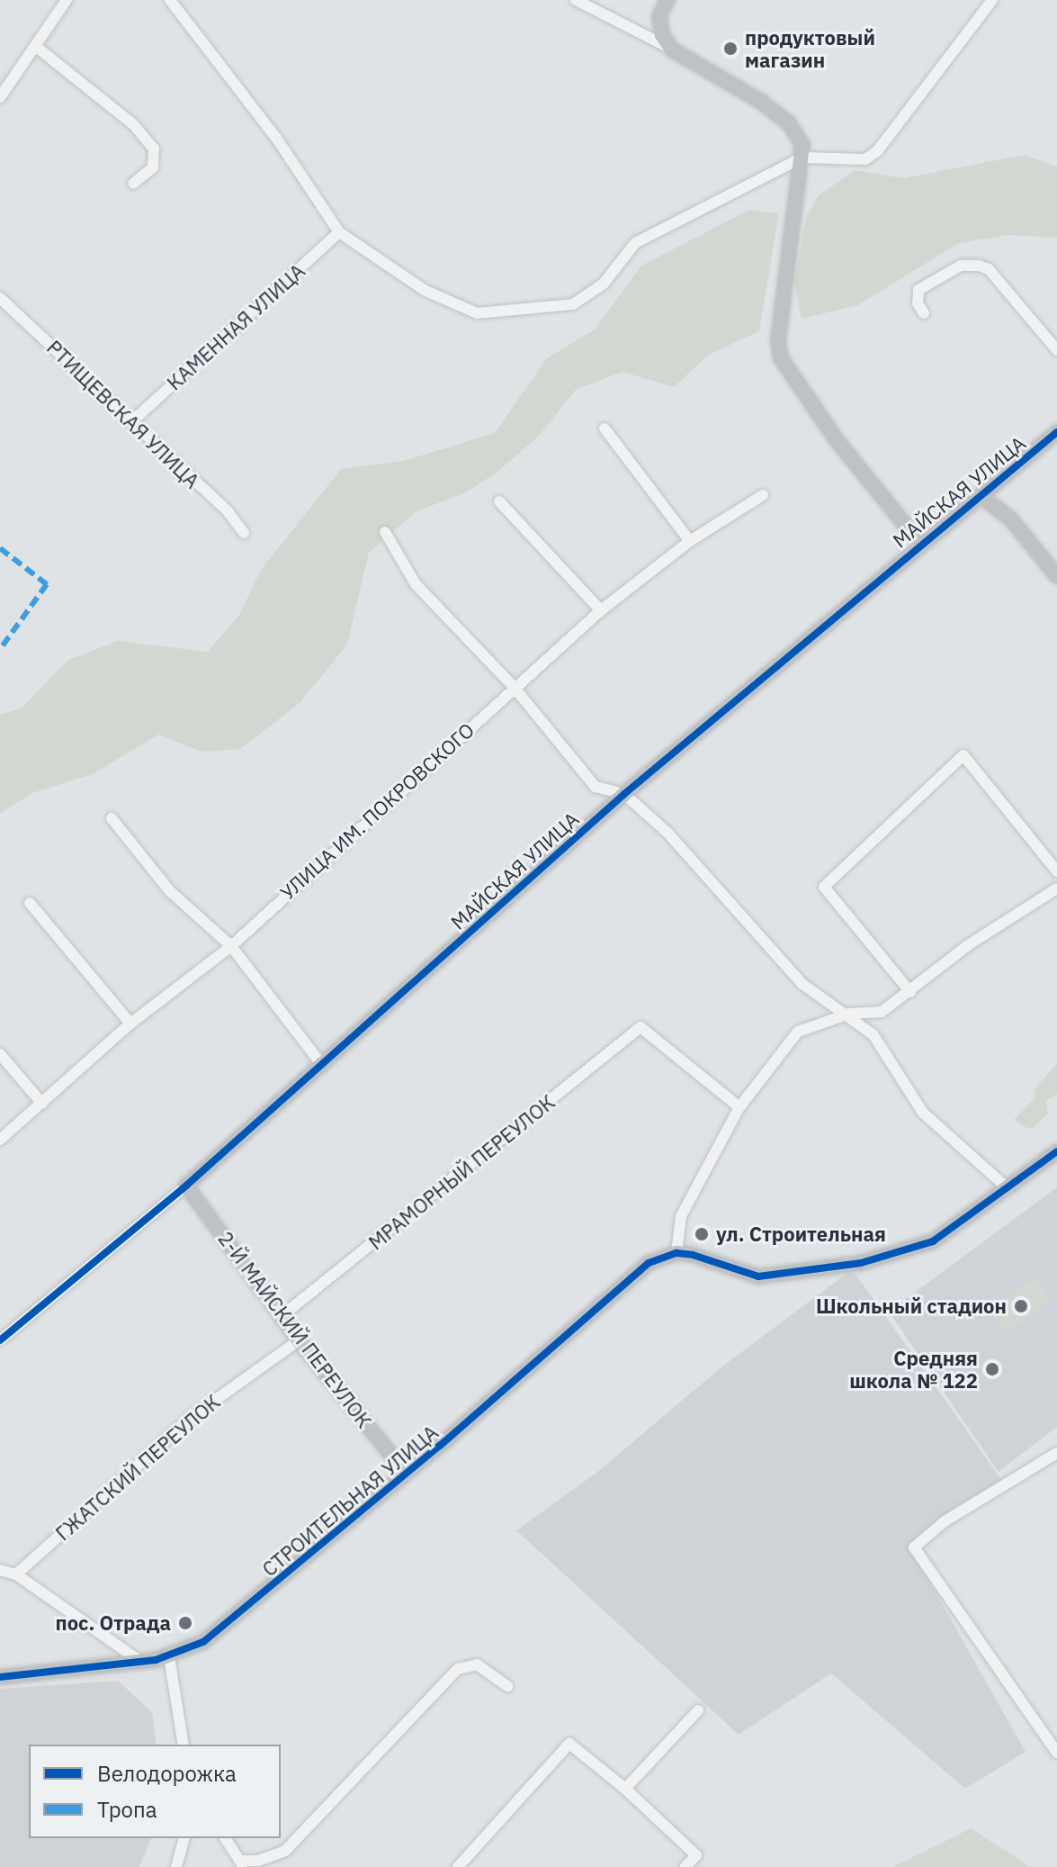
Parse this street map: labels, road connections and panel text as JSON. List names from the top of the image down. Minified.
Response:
{"streets":{"street":["КАМЕННАЯ УЛИЦА","РТИЩЕВСКАЯ УЛИЦА","МАЙСКАЯ УЛИЦА","УЛИЦА ИМ. ПОКРОВСКОГО","МРАМОРНЫЙ ПЕРЕУЛОК","2-Й МАЙСКИЙ ПЕРЕУЛОК","ГЖАТСКИЙ ПЕРЕУЛОК","СТРОИТЕЛЬНАЯ УЛИЦА"]},"crossings":[["КАМЕННАЯ УЛИЦА","РТИЩЕВСКАЯ УЛИЦА"],["МАЙСКАЯ УЛИЦА","2-Й МАЙСКИЙ ПЕРЕУЛОК"],["МРАМОРНЫЙ ПЕРЕУЛОК","2-Й МАЙСКИЙ ПЕРЕУЛОК"],["2-Й МАЙСКИЙ ПЕРЕУЛОК","ГЖАТСКИЙ ПЕРЕУЛОК"],["2-Й МАЙСКИЙ ПЕРЕУЛОК","СТРОИТЕЛЬНАЯ УЛИЦА"]],"places":["продуктовый магазин","ул. Строительная","Школьный стадион","Средняя школа № 122","пос. Отрада"],"legend":["Велодорожка","Тропа"]}
